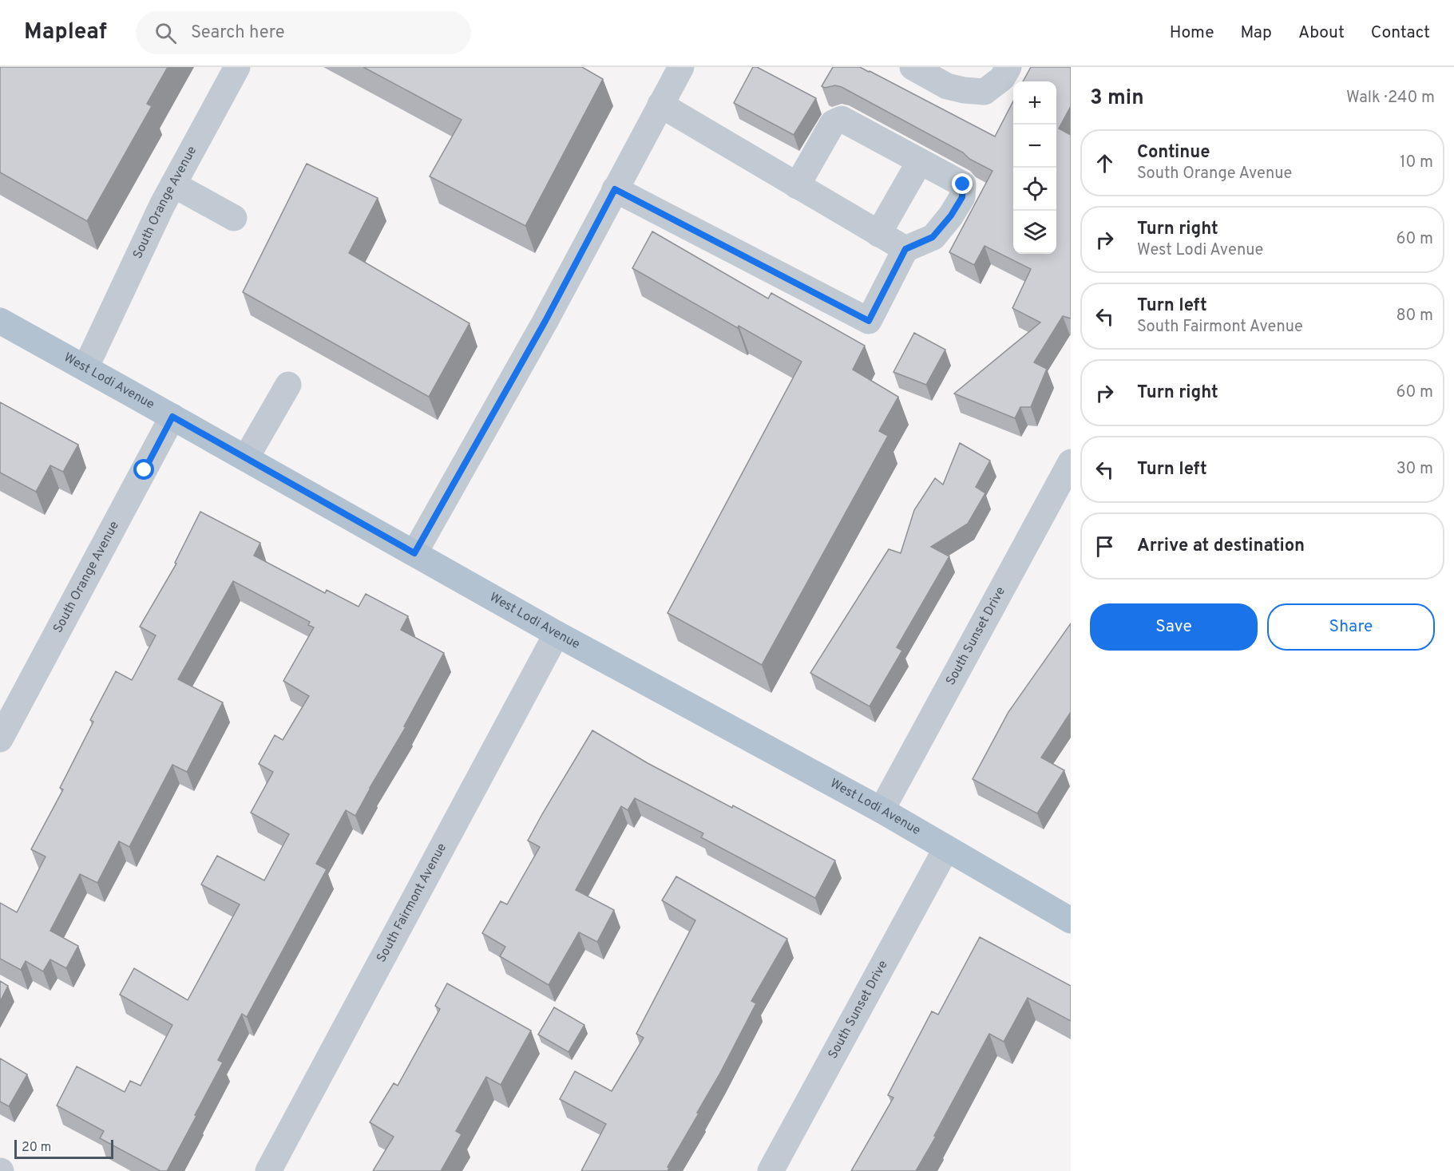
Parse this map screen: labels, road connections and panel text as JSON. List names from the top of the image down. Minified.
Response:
{"streets":{"main road":["West Lodi Avenue"],"street":["South Orange Avenue","South Sunset Drive","South Fairmont Avenue"]},"crossings":[["South Orange Avenue","West Lodi Avenue"],["West Lodi Avenue","South Sunset Drive"],["West Lodi Avenue","South Fairmont Avenue"]],"scale_bar":"20 m","page":{"header":"Mapleaf","search":"Search here","nav":["Home","Map","About","Contact"],"heading":["3 min","Walk · 240 m"],"map_buttons":["+","−"],"list":[["Continue","South Orange Avenue","10 m"],["Turn right","West Lodi Avenue","60 m"],["Turn left","South Fairmont Avenue","80 m"],["Turn right","60 m"],["Turn left","30 m"],"Arrive at destination"],"buttons":["Save","Share"],"scale":"20 m"}}
